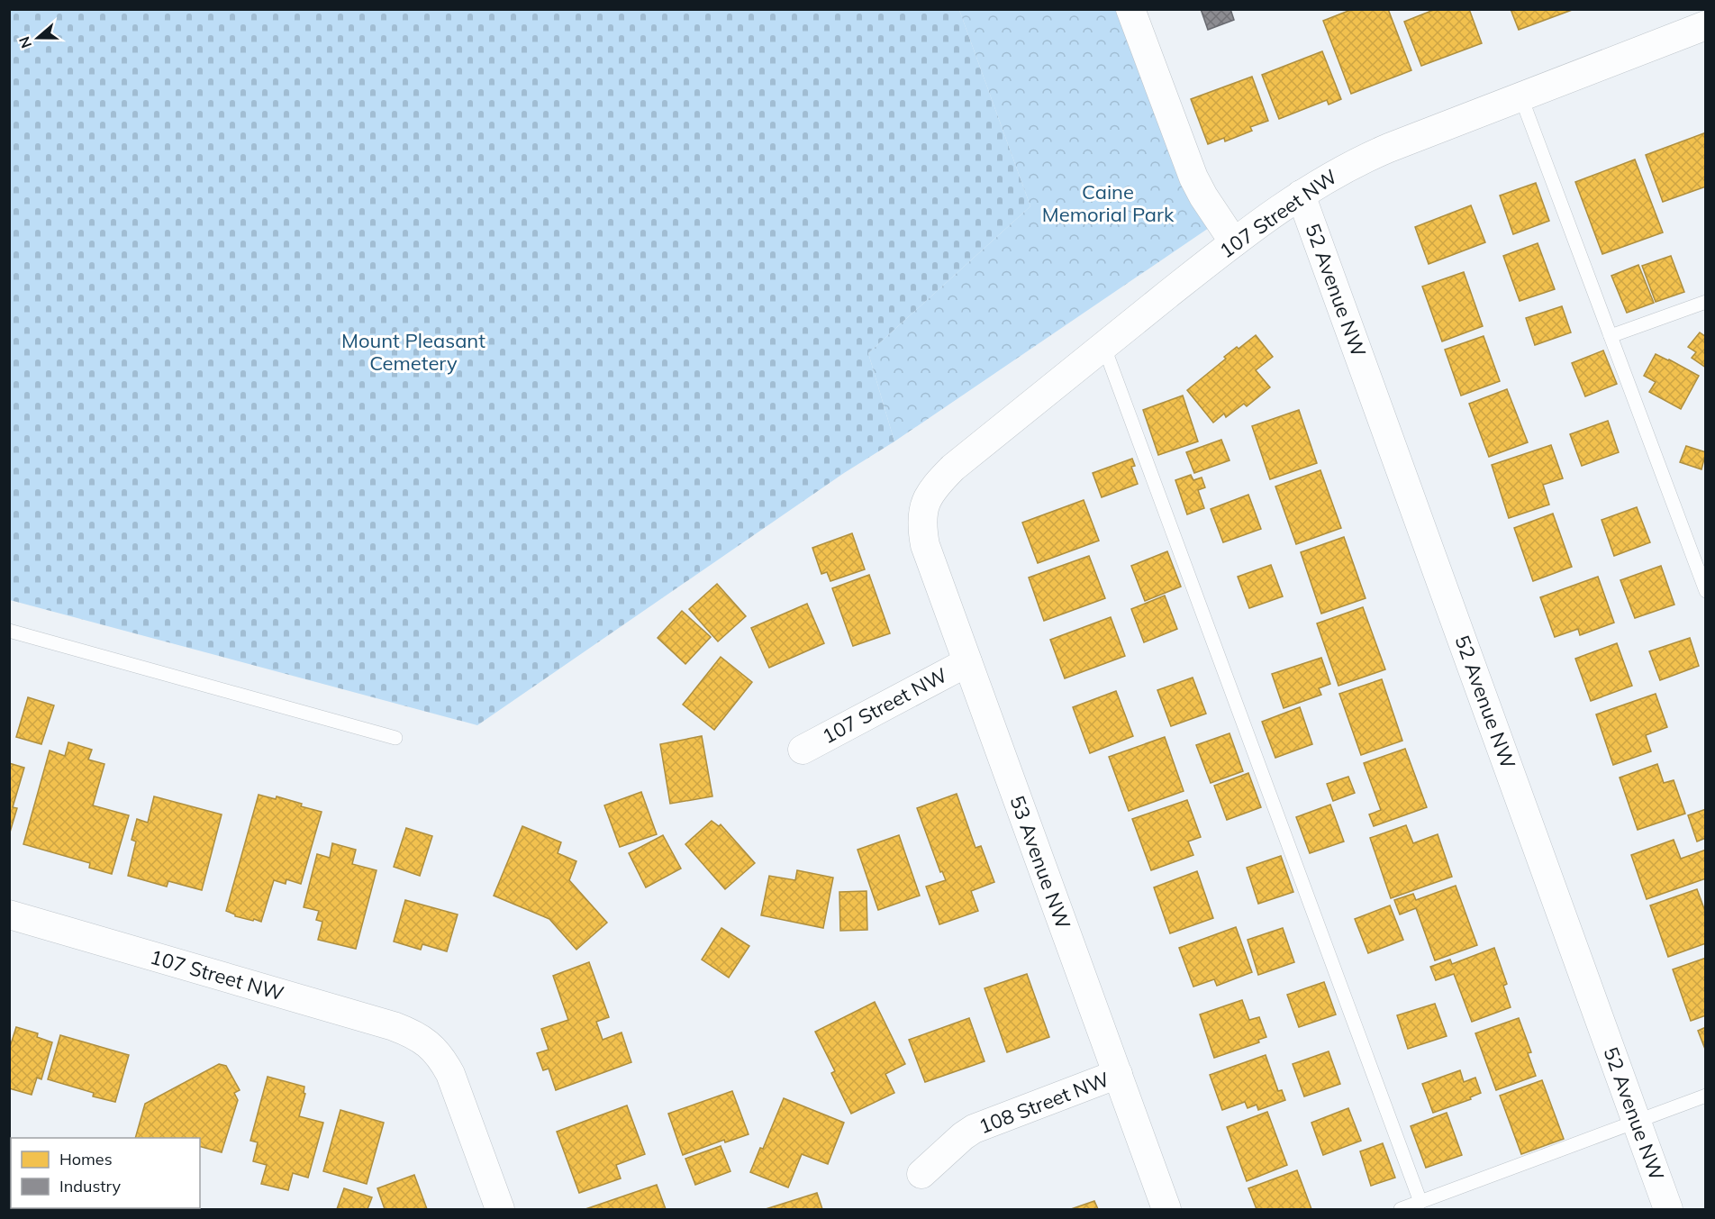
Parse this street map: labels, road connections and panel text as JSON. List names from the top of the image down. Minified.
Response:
{"streets":{"street":["107 Street NW","52 Avenue NW","53 Avenue NW","108 Street NW"]},"crossings":[["107 Street NW","52 Avenue NW"],["107 Street NW","53 Avenue NW"],["53 Avenue NW","108 Street NW"]],"parks":["Caine Memorial Park","Mount Pleasant Cemetery"],"legend":["Homes","Industry"],"north":"left"}
